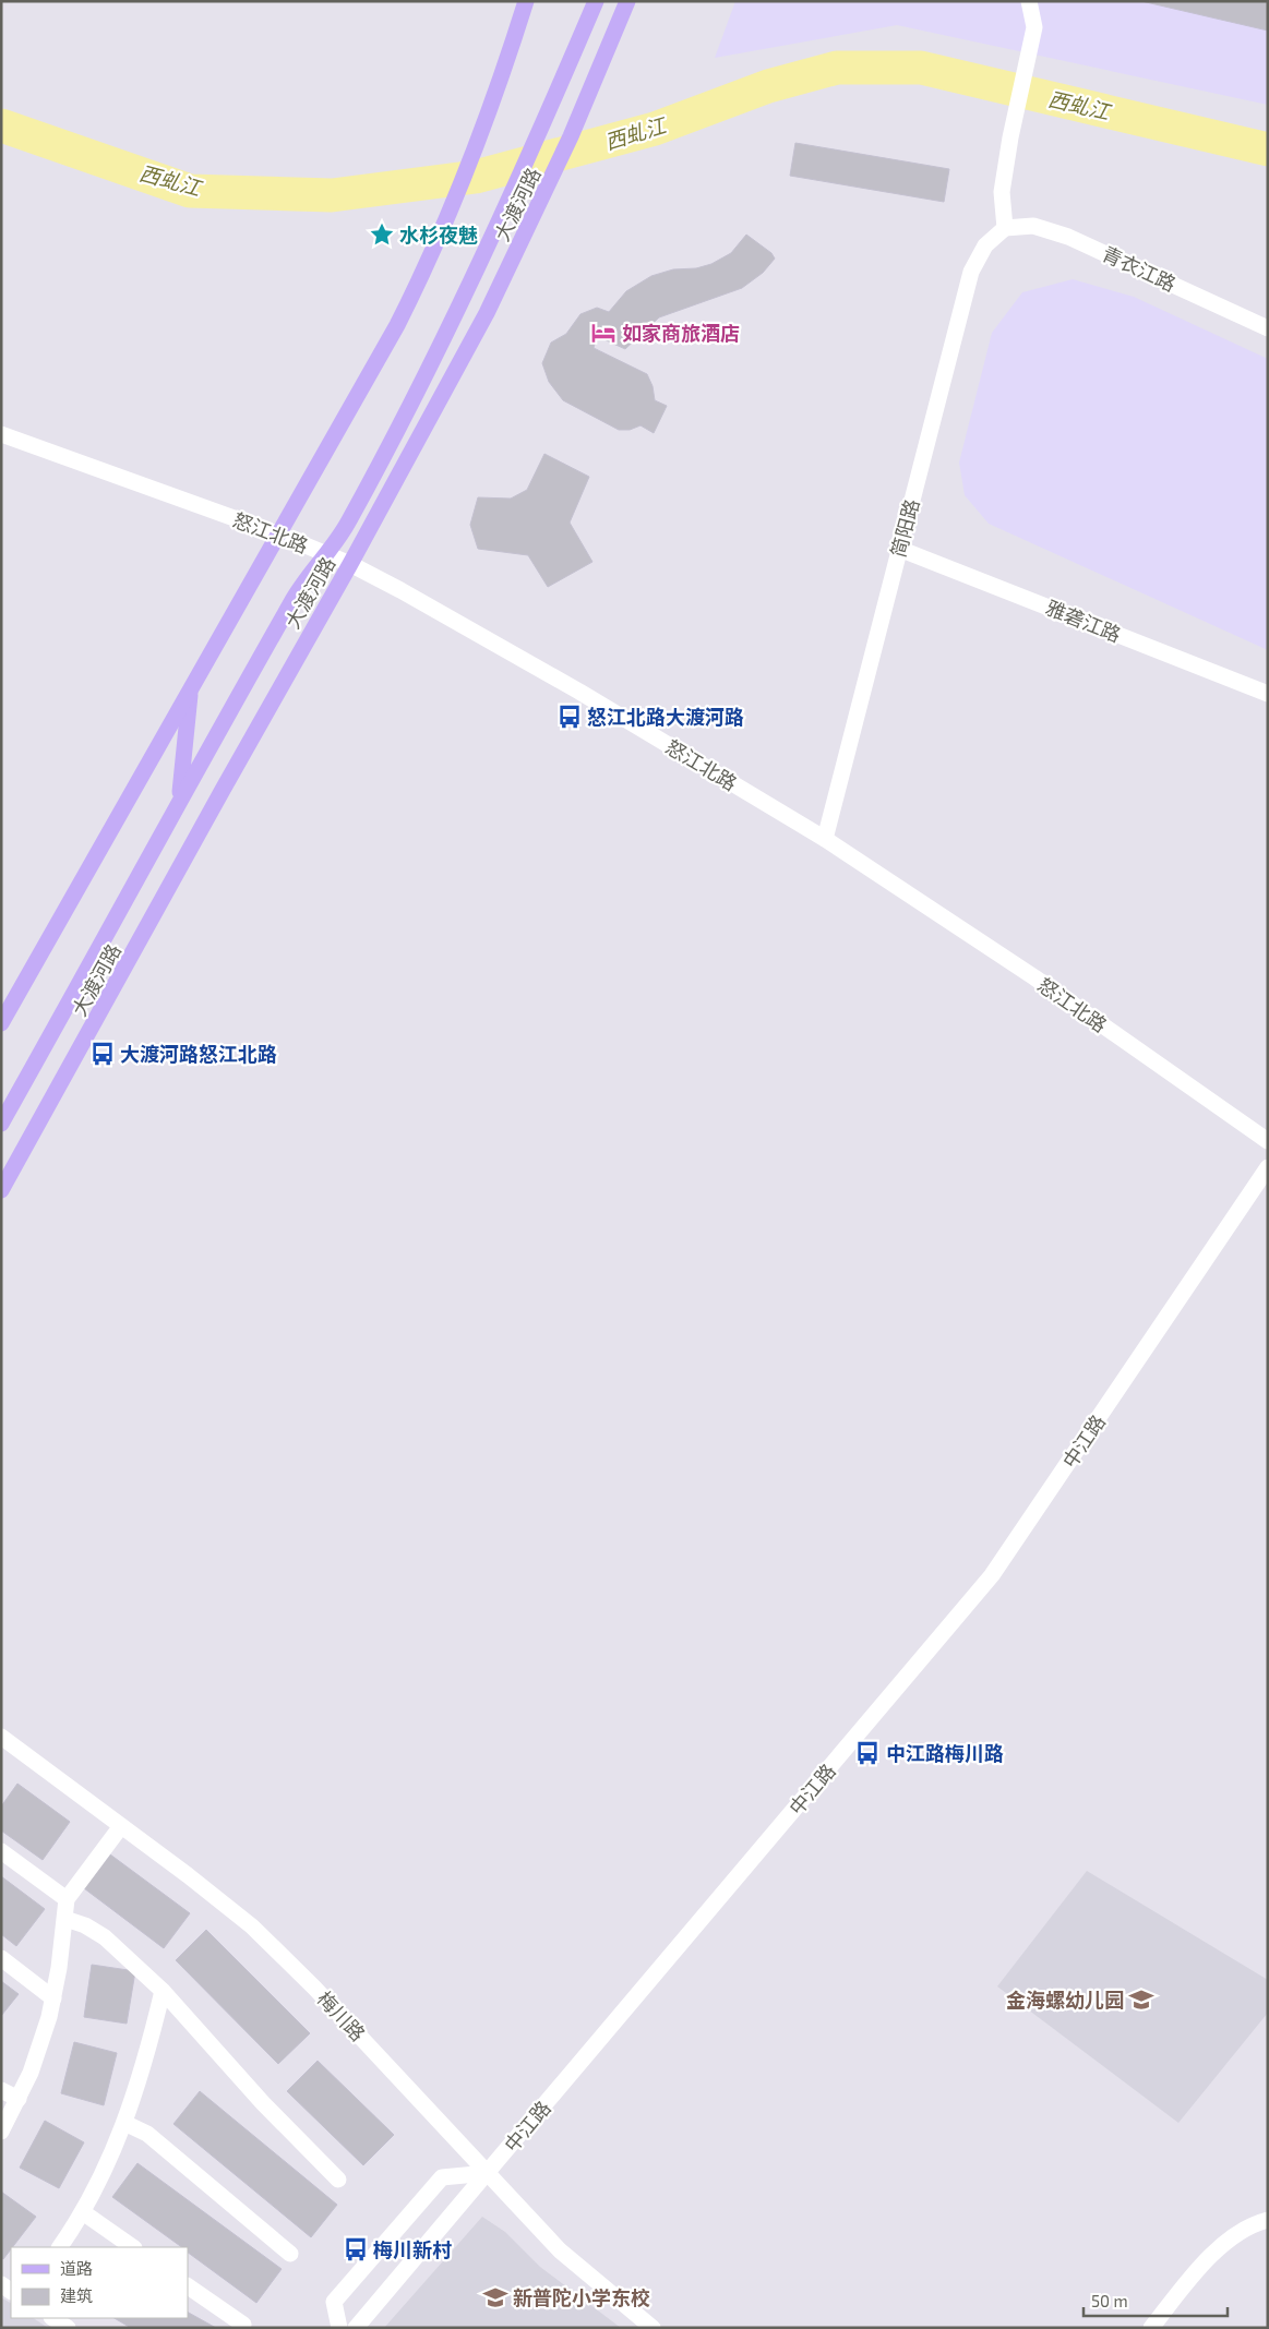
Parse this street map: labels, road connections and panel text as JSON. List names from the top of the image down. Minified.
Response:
{"streets":{"main road":["大渡河路"],"street":["青衣江路","简阳路","怒江北路","雅砻江路","中江路","梅川路"]},"crossings":[["大渡河路","怒江北路"],["青衣江路","简阳路"],["简阳路","怒江北路"],["简阳路","雅砻江路"],["中江路","梅川路"]],"water":["西虬江"],"places":{"place":["水杉夜魅"],"hotel":["如家商旅酒店"],"bus stop":["怒江北路大渡河路","大渡河路怒江北路","中江路梅川路","梅川新村"],"school or university":["金海螺幼儿园","新普陀小学东校"]},"legend":["道路","建筑"],"scale_bar":"50 m"}
